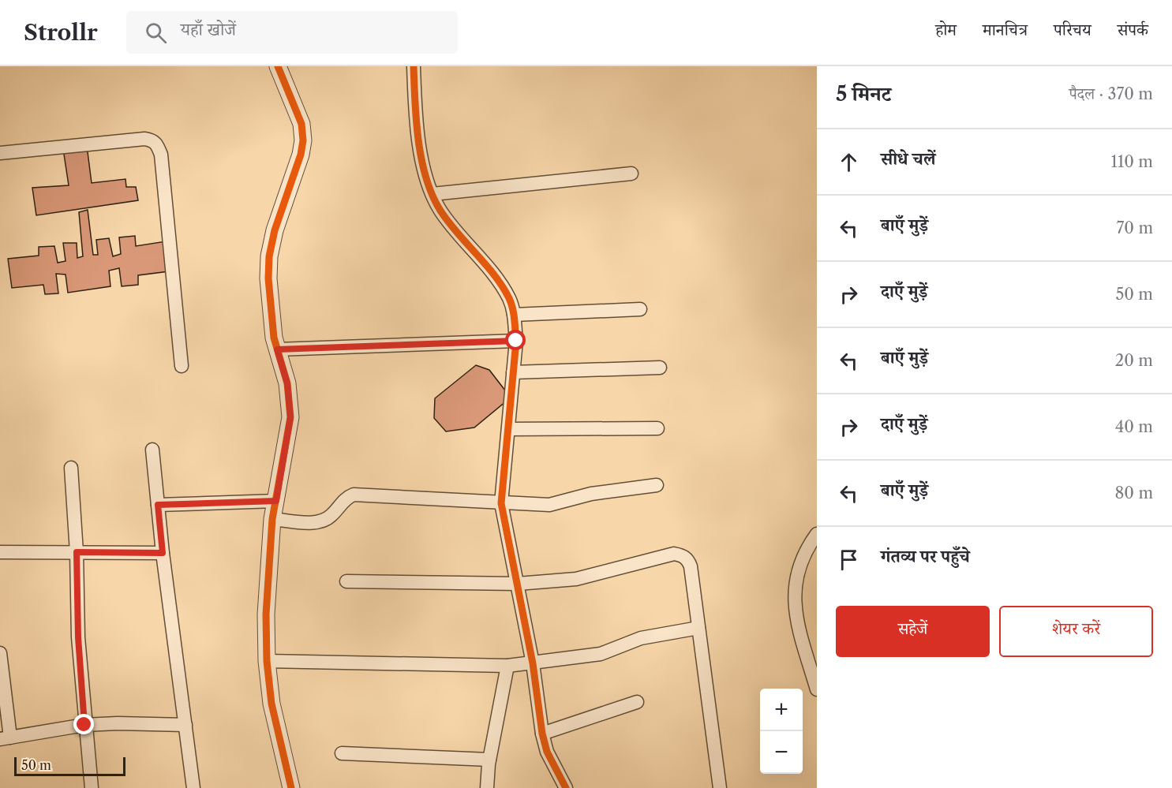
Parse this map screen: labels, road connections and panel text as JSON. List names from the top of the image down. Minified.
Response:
{"scale_bar":"50 m","page":{"header":"Strollr","search":"यहाँ खोजें","nav":["होम","मानचित्र","परिचय","संपर्क"],"heading":["5 मिनट","पैदल · 370 m"],"list":[["सीधे चलें","110 m"],["बाएँ मुड़ें","70 m"],["दाएँ मुड़ें","50 m"],["बाएँ मुड़ें","20 m"],["दाएँ मुड़ें","40 m"],["बाएँ मुड़ें","80 m"],"गंतव्य पर पहुँचे"],"buttons":["सहेजें","शेयर करें"],"map_buttons":["+","−"],"scale":"50 m"}}
